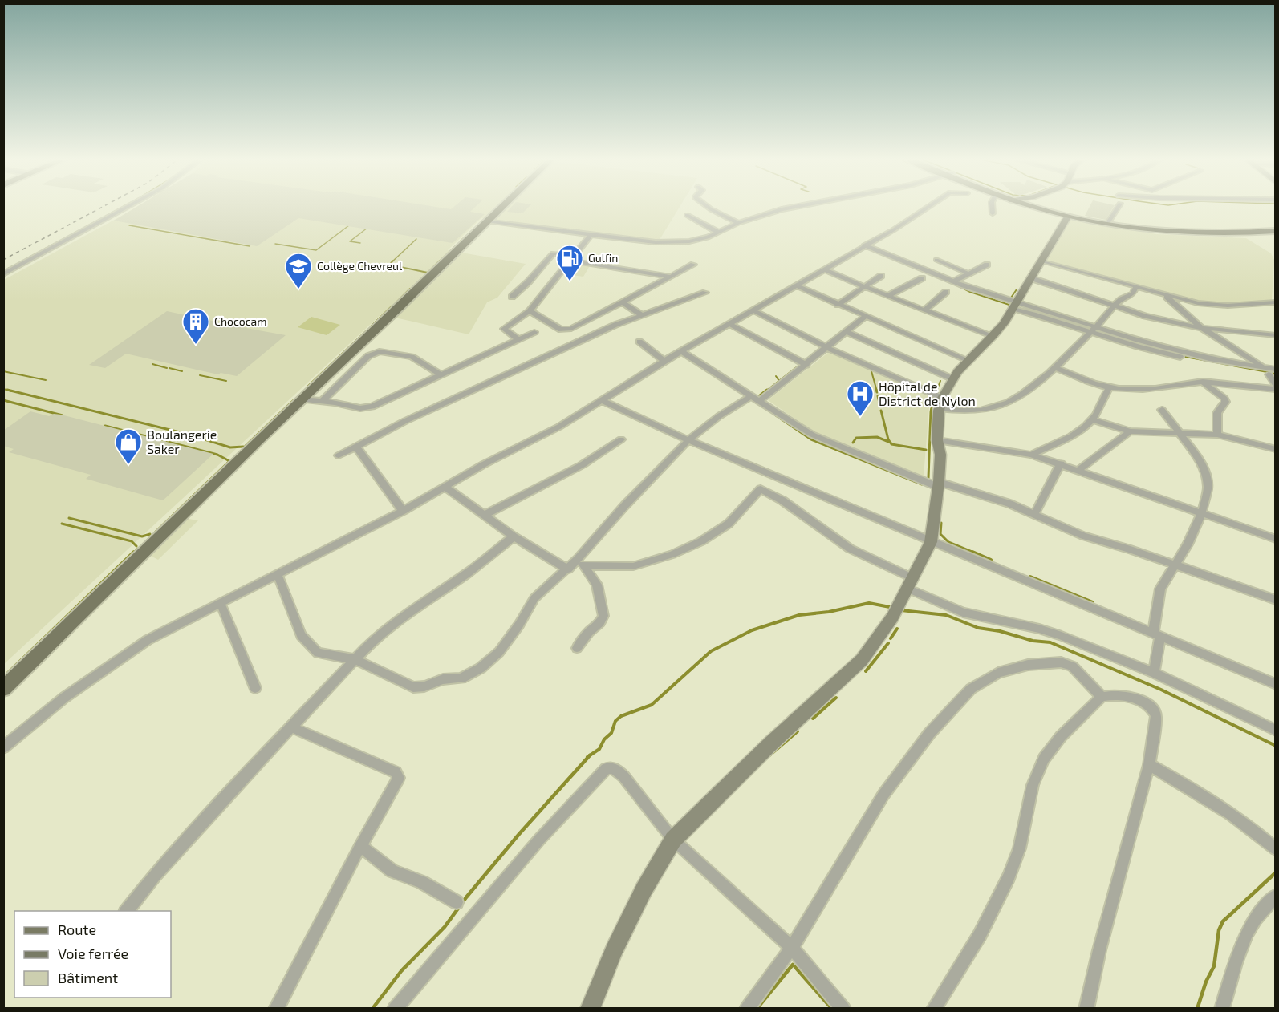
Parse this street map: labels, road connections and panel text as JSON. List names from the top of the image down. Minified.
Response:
{"places":{"fuel station":["Gulfin"],"school or university":["Collège Chevreul"],"building":["Chococam"],"hospital":["Hôpital de District de Nylon"],"shop":["Boulangerie Saker"]},"legend":["Route","Voie ferrée","Bâtiment"]}
